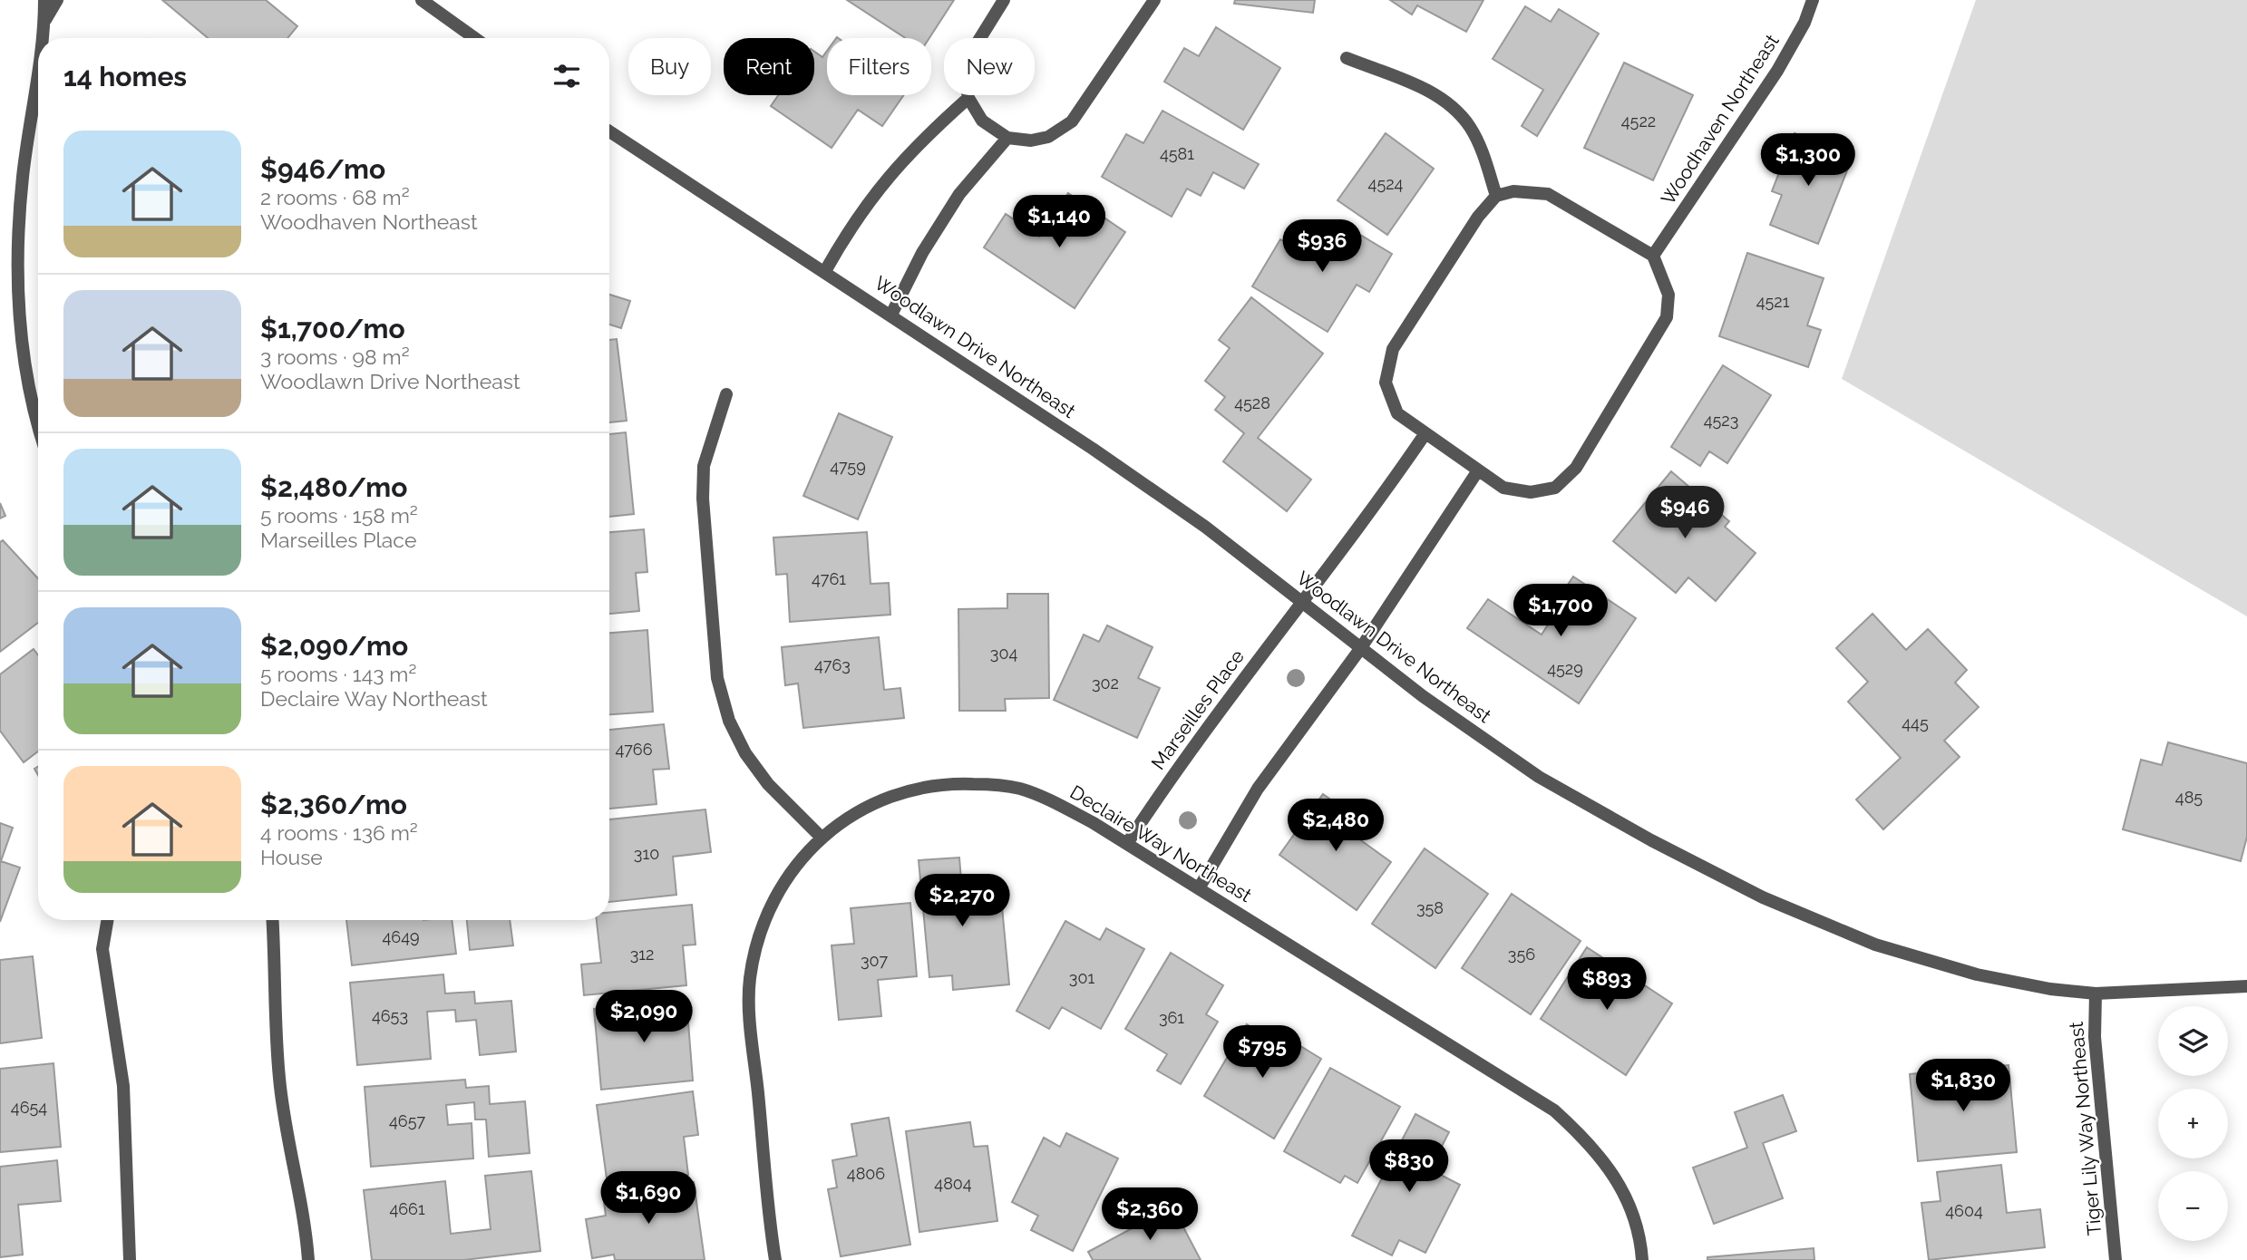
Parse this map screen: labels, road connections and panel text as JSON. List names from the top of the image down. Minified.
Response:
{"streets":{"street":["Woodhaven Northeast","Woodlawn Drive Northeast","Marseilles Place","Declaire Way Northeast","Tiger Lily Way Northeast"]},"crossings":[["Woodlawn Drive Northeast","Marseilles Place"],["Woodlawn Drive Northeast","Tiger Lily Way Northeast"],["Marseilles Place","Declaire Way Northeast"]],"house_numbers":["4522","4581","4524","4521","4528","4523","4759","4761","304","4763","4529","302","445","4766","485","310","358","4649","312","356","307","301","4653","361","4654","4657","4806","4804","4661","4604"],"page":{"chip":["Buy","Rent","Filters","New"],"heading":"14 homes","list":[{"name":"$946/mo","note":"2 rooms · 68 m² · Woodhaven Northeast"},{"name":"$1,700/mo","note":"3 rooms · 98 m² · Woodlawn Drive Northeast"},{"name":"$2,480/mo","note":"5 rooms · 158 m² · Marseilles Place"},{"name":"$2,090/mo","note":"5 rooms · 143 m² · Declaire Way Northeast"},{"name":"$2,360/mo","note":"4 rooms · 136 m² · House"}],"price":["$1,300","$1,140","$936","$946","$1,700","$2,480","$2,270","$893","$2,090","$795","$1,830","$830","$1,690","$2,360"],"map_buttons":["+","−"]}}
